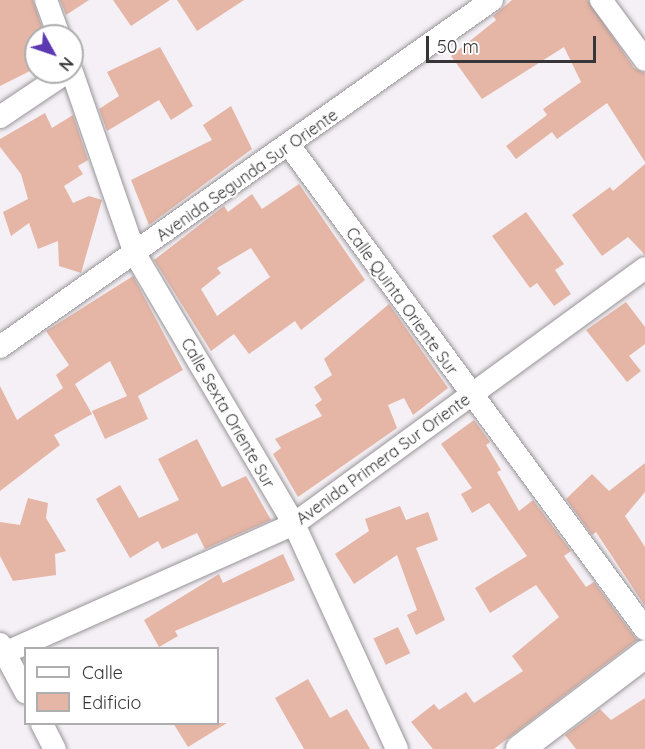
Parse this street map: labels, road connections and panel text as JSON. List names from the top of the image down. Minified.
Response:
{"streets":{"street":["Avenida Segunda Sur Oriente","Calle Quinta Oriente Sur","Calle Sexta Oriente Sur","Avenida Primera Sur Oriente"]},"crossings":[["Avenida Segunda Sur Oriente","Calle Quinta Oriente Sur"],["Avenida Segunda Sur Oriente","Calle Sexta Oriente Sur"],["Calle Quinta Oriente Sur","Avenida Primera Sur Oriente"],["Calle Sexta Oriente Sur","Avenida Primera Sur Oriente"]],"legend":["Calle","Edificio"],"scale_bar":"50 m","north":"bottom right"}
